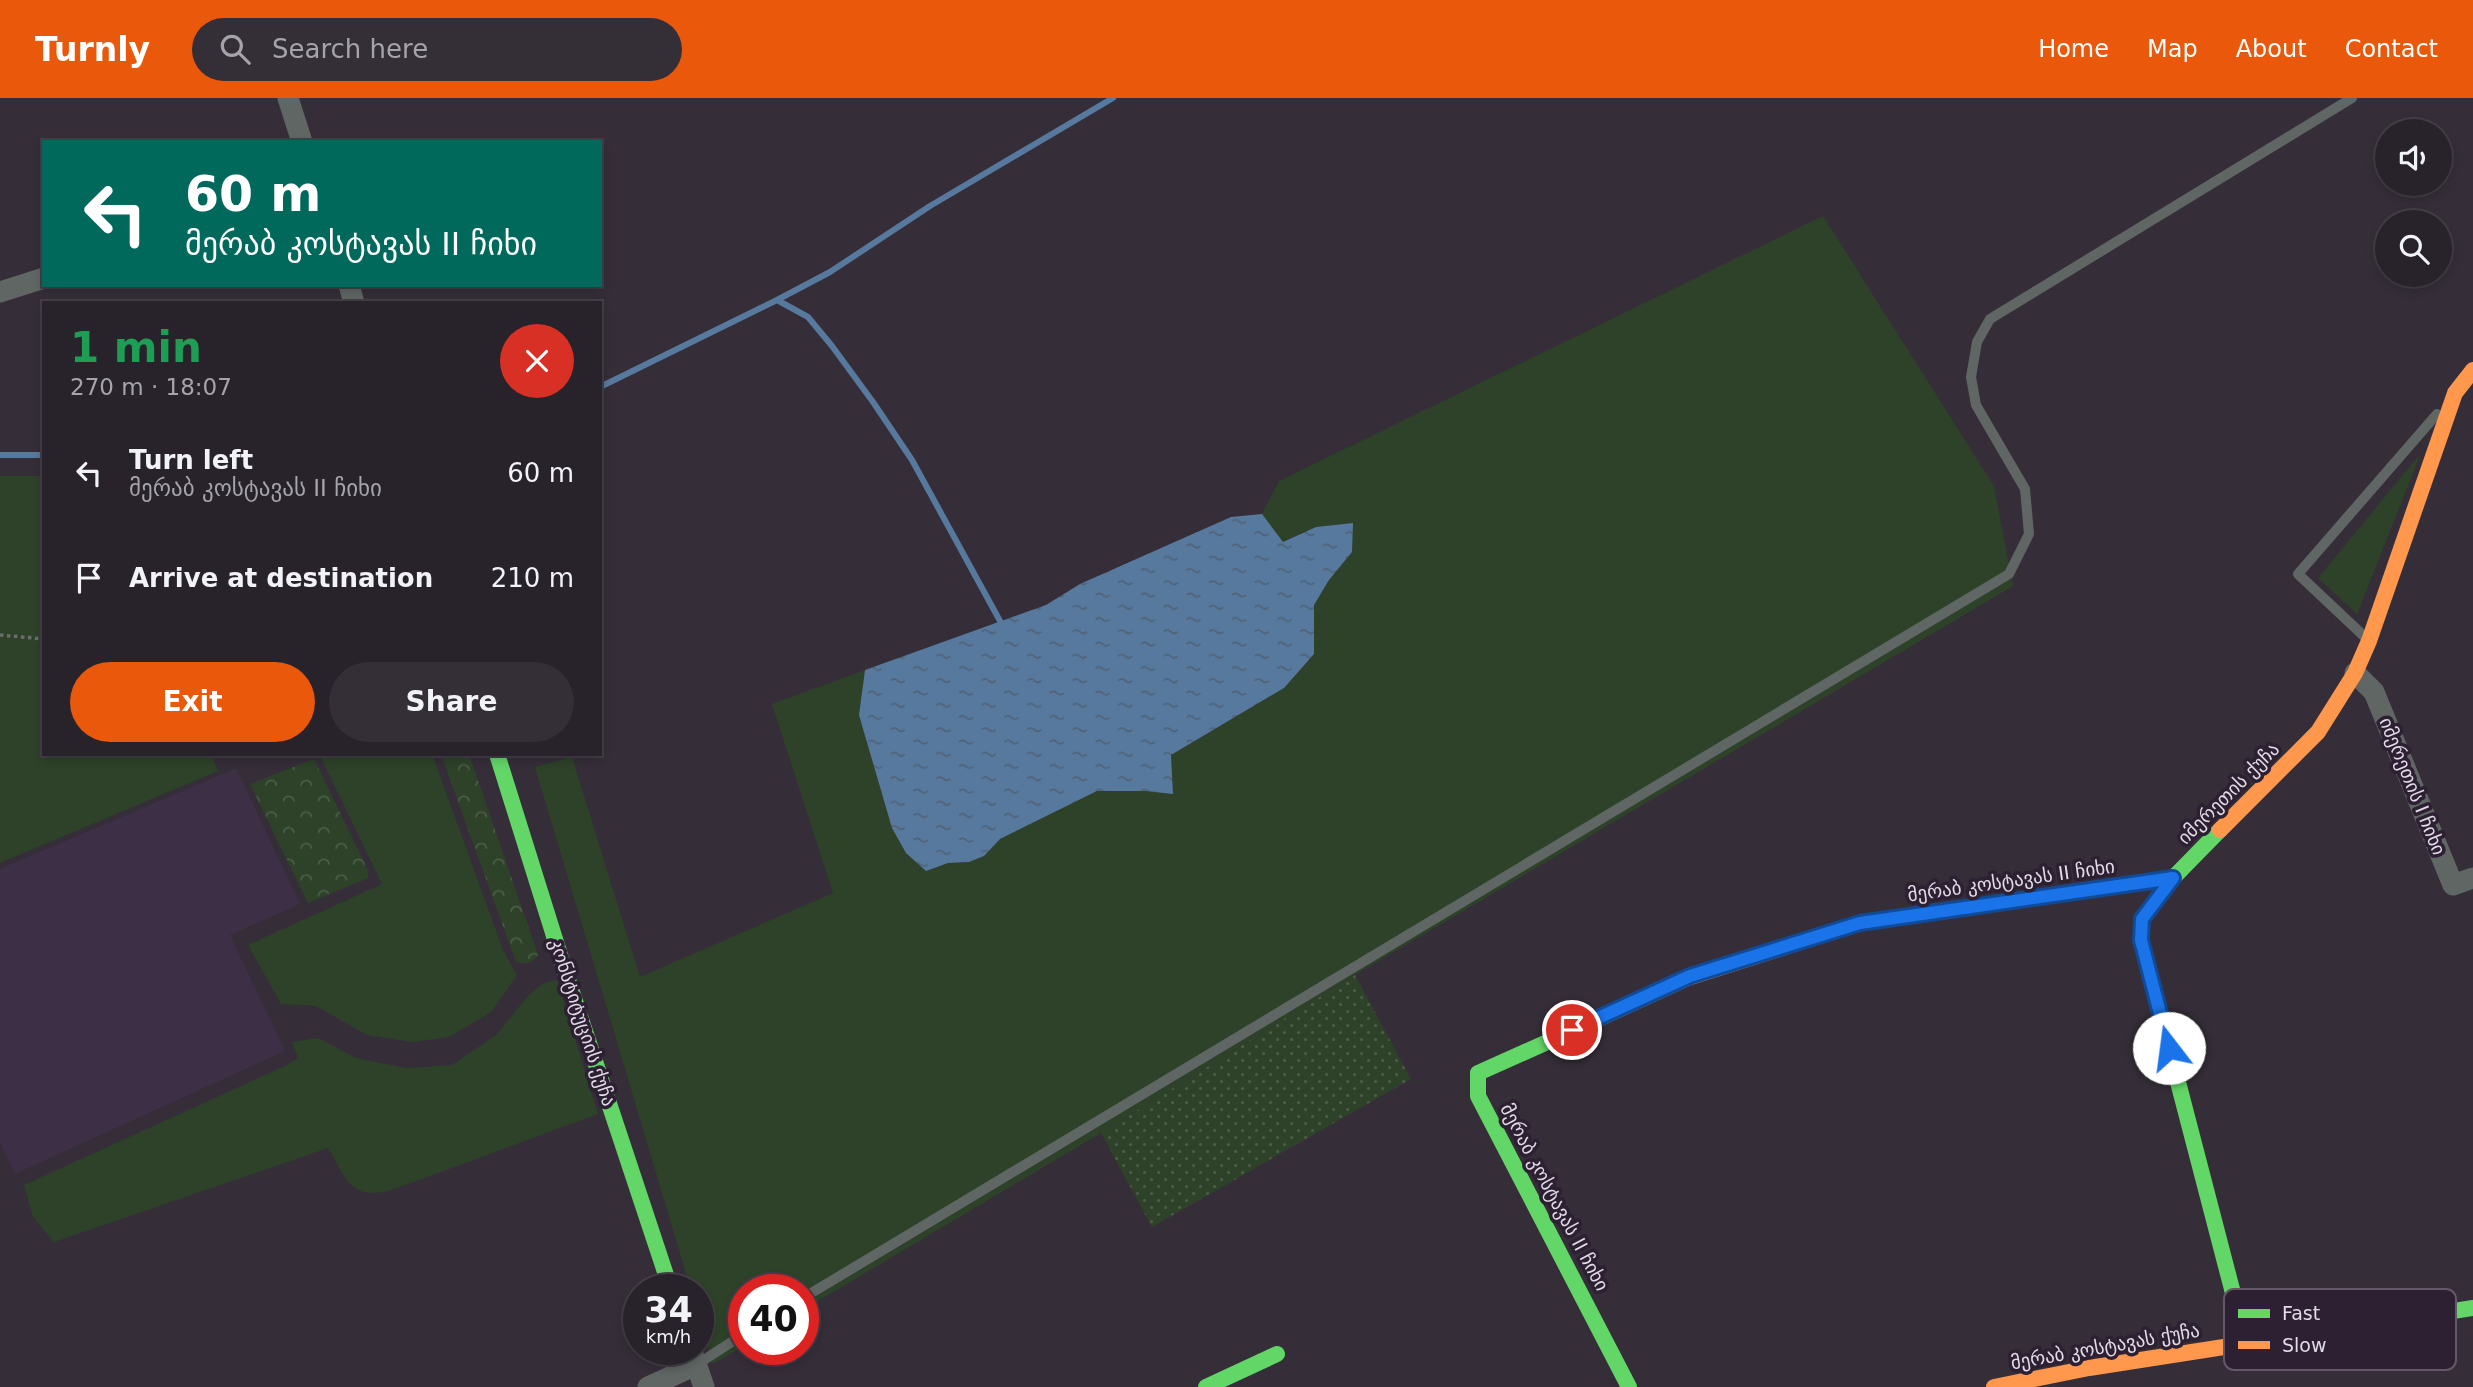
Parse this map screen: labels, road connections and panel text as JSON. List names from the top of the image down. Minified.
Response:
{"streets":{"street":["იმერეთის I ჩიხი","იმერეთის ქუჩა","მერაბ კოსტავას II ჩიხი","კონსტიტუციის ქუჩა","მერაბ კოსტავას ქუჩა"]},"crossings":[["იმერეთის I ჩიხი","იმერეთის ქუჩა"],["იმერეთის ქუჩა","მერაბ კოსტავას II ჩიხი"]],"legend":["Fast","Slow"],"page":{"header":"Turnly","search":"Search here","nav":["Home","Map","About","Contact"],"turn":["60 m","მერაბ კოსტავას II ჩიხი"],"heading":["1 min","270 m · 18:07"],"list":[{"name":"Turn left","note":"მერაბ კოსტავას II ჩიხი","value":"60 m"},{"name":"Arrive at destination","value":"210 m"}],"buttons":["Exit","Share"],"speed":"34 km/h","limit":"40"}}
